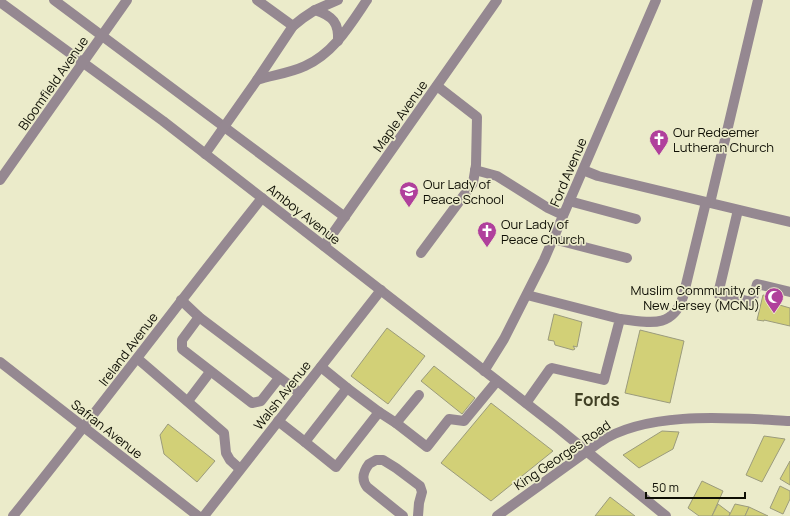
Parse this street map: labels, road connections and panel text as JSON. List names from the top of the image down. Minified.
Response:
{"streets":{"street":["Bloomfield Avenue","Maple Avenue","Ford Avenue","Amboy Avenue","Ireland Avenue","Walsh Avenue","Safran Avenue","King Georges Road"]},"crossings":[["Bloomfield Avenue","Amboy Avenue"],["Maple Avenue","Amboy Avenue"],["Ford Avenue","Amboy Avenue"],["Amboy Avenue","Ireland Avenue"],["Amboy Avenue","Walsh Avenue"],["Amboy Avenue","King Georges Road"],["Ireland Avenue","Safran Avenue"]],"districts":["Fords"],"places":{"church":["Our Redeemer Lutheran Church","Our Lady of Peace Church"],"school or university":["Our Lady of Peace School"],"mosque":["Muslim Community of New Jersey (MCNJ)"]},"scale_bar":"50 m"}
